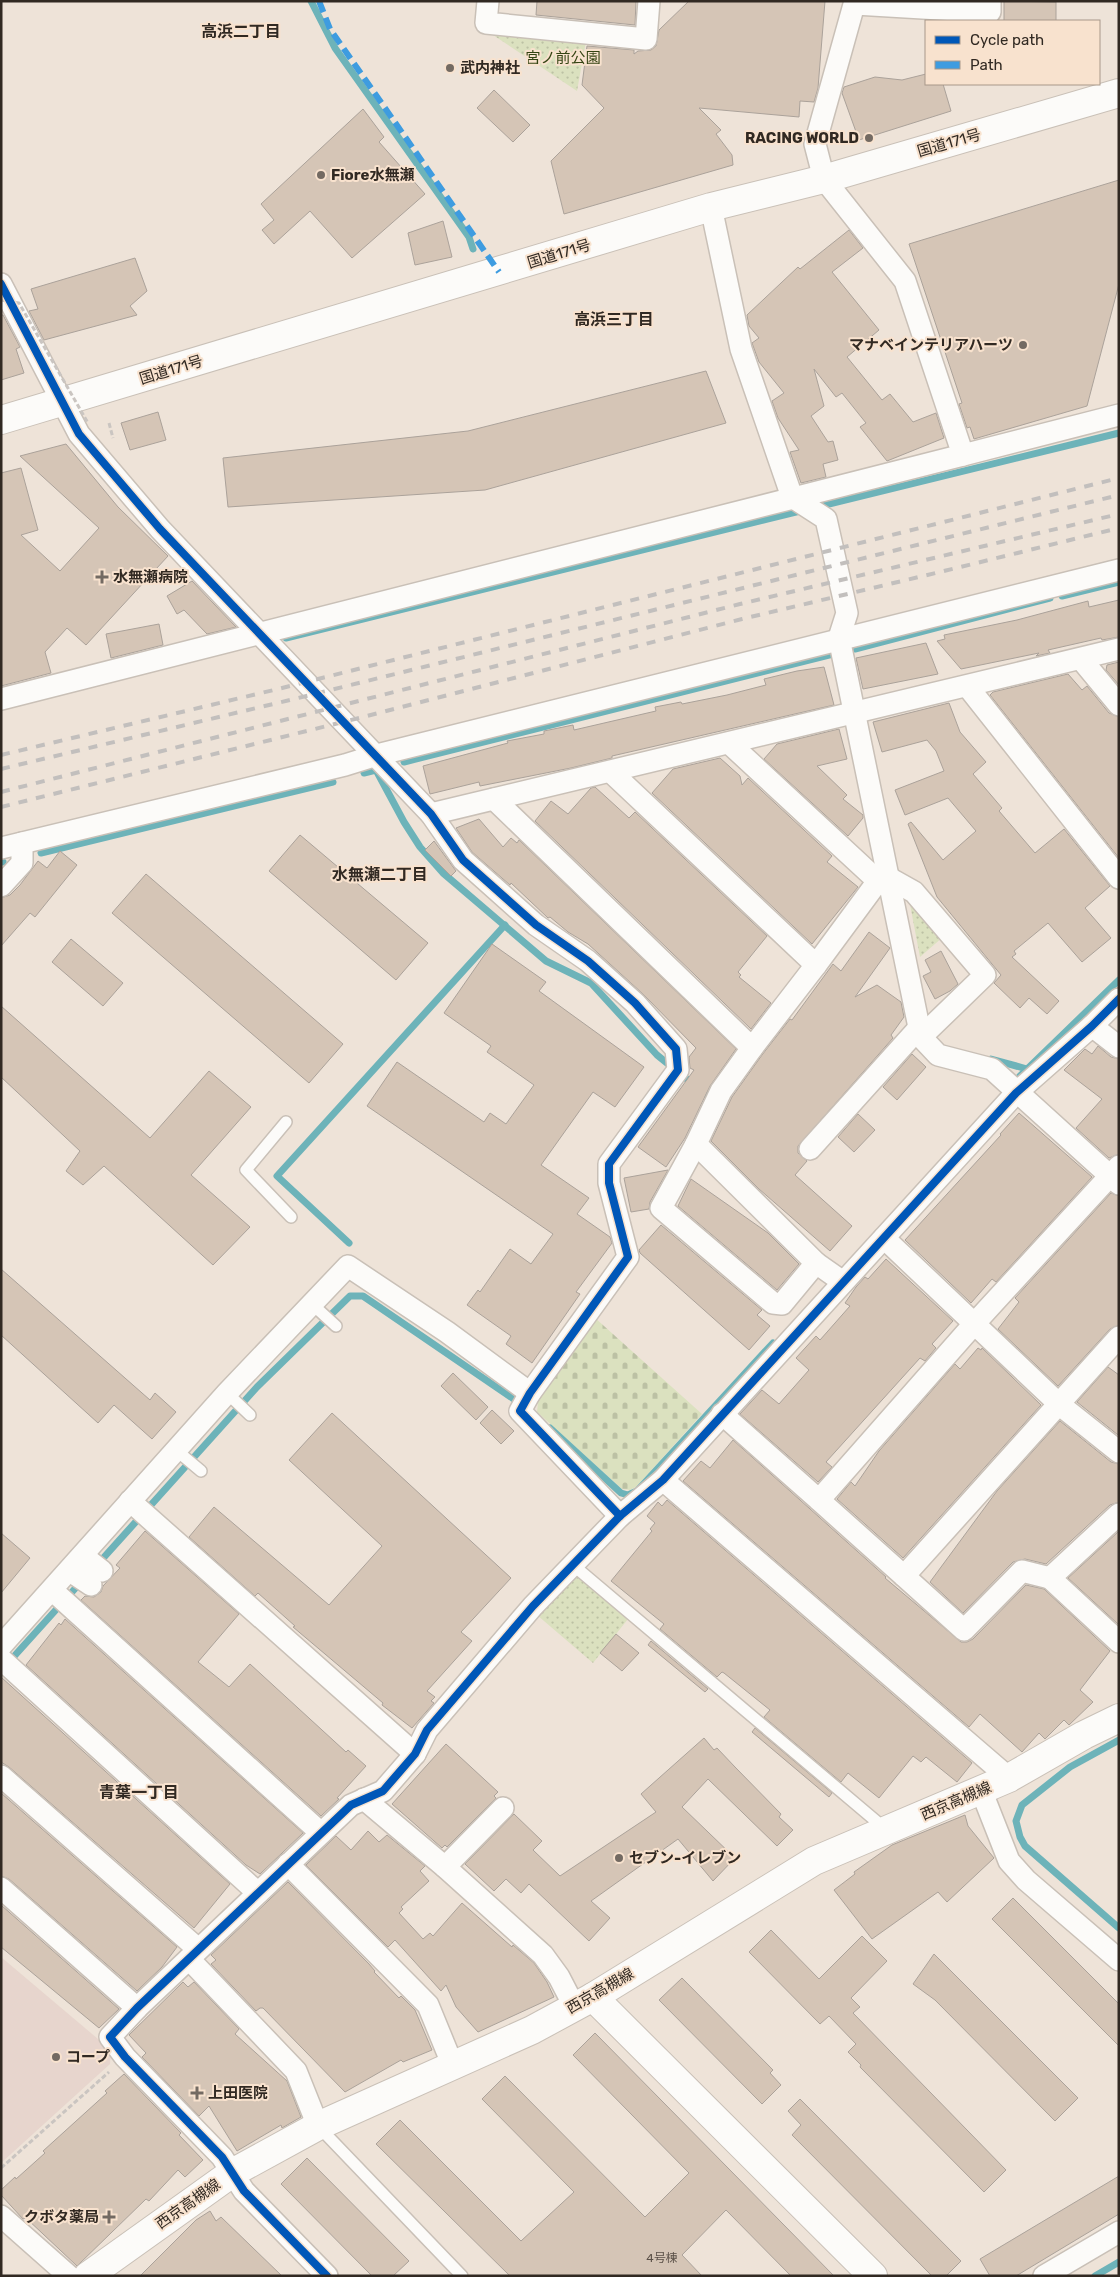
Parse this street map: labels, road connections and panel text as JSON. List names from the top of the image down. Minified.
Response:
{"streets":{"main road":["国道171号","西京高槻線"]},"districts":["高浜二丁目","高浜三丁目","水無瀬二丁目","青葉一丁目"],"parks":["宮ノ前公園"],"places":{"other":["武内神社","RACING WORLD","Fiore水無瀬","マナベインテリアハーツ","セブン-イレブン","コープ"],"health":["水無瀬病院","上田医院","クボタ薬局"]},"house_numbers":["4号棟"],"legend":["Cycle path","Path"]}
